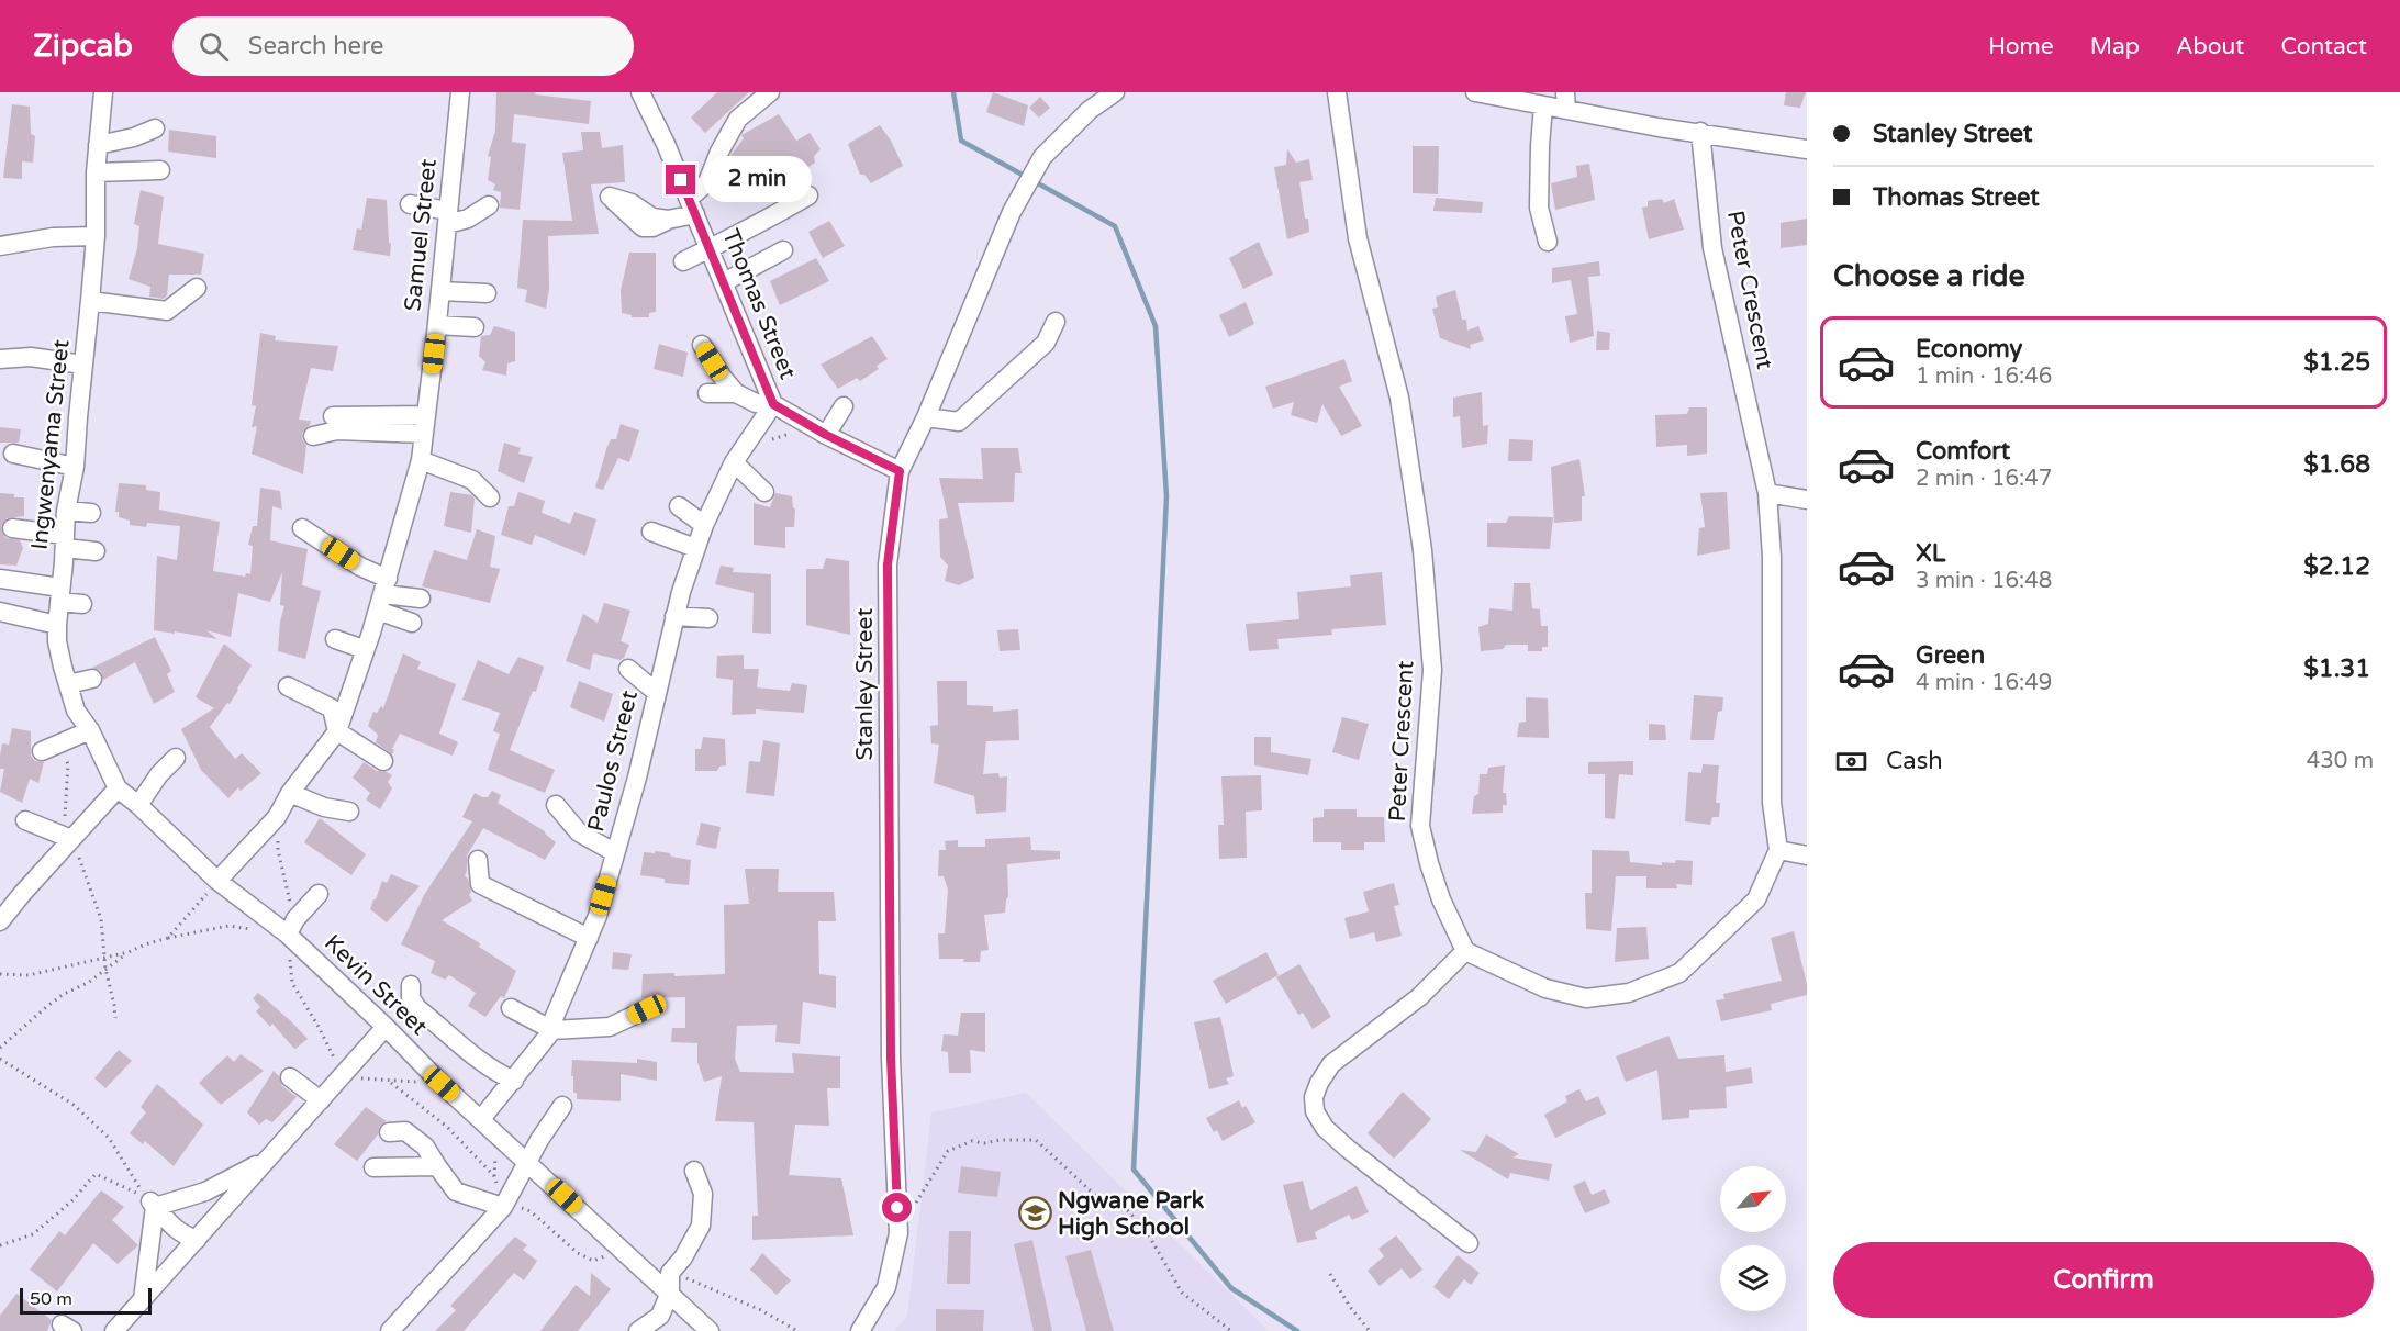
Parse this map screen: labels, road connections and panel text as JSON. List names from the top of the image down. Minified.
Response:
{"streets":{"street":["Samuel Street","Peter Crescent","Thomas Street","Ingwenyama Street","Stanley Street","Paulos Street","Kevin Street"]},"crossings":[["Samuel Street","Kevin Street"],["Thomas Street","Stanley Street"],["Thomas Street","Paulos Street"],["Ingwenyama Street","Kevin Street"],["Paulos Street","Kevin Street"]],"places":{"school or university":["Ngwane Park High School"]},"scale_bar":"50 m","north":"top right","page":{"header":"Zipcab","search":"Search here","nav":["Home","Map","About","Contact"],"banner":["Stanley Street","Thomas Street"],"bubble":"2 min","heading":"Choose a ride","list":[{"name":"Economy","note":"1 min · 16:46","value":"$1.25"},{"name":"Comfort","note":"2 min · 16:47","value":"$1.68"},{"name":"XL","note":"3 min · 16:48","value":"$2.12"},{"name":"Green","note":"4 min · 16:49","value":"$1.31"}],"pay":["Cash","430 m"],"buttons":"Confirm","scale":"50 m"}}
